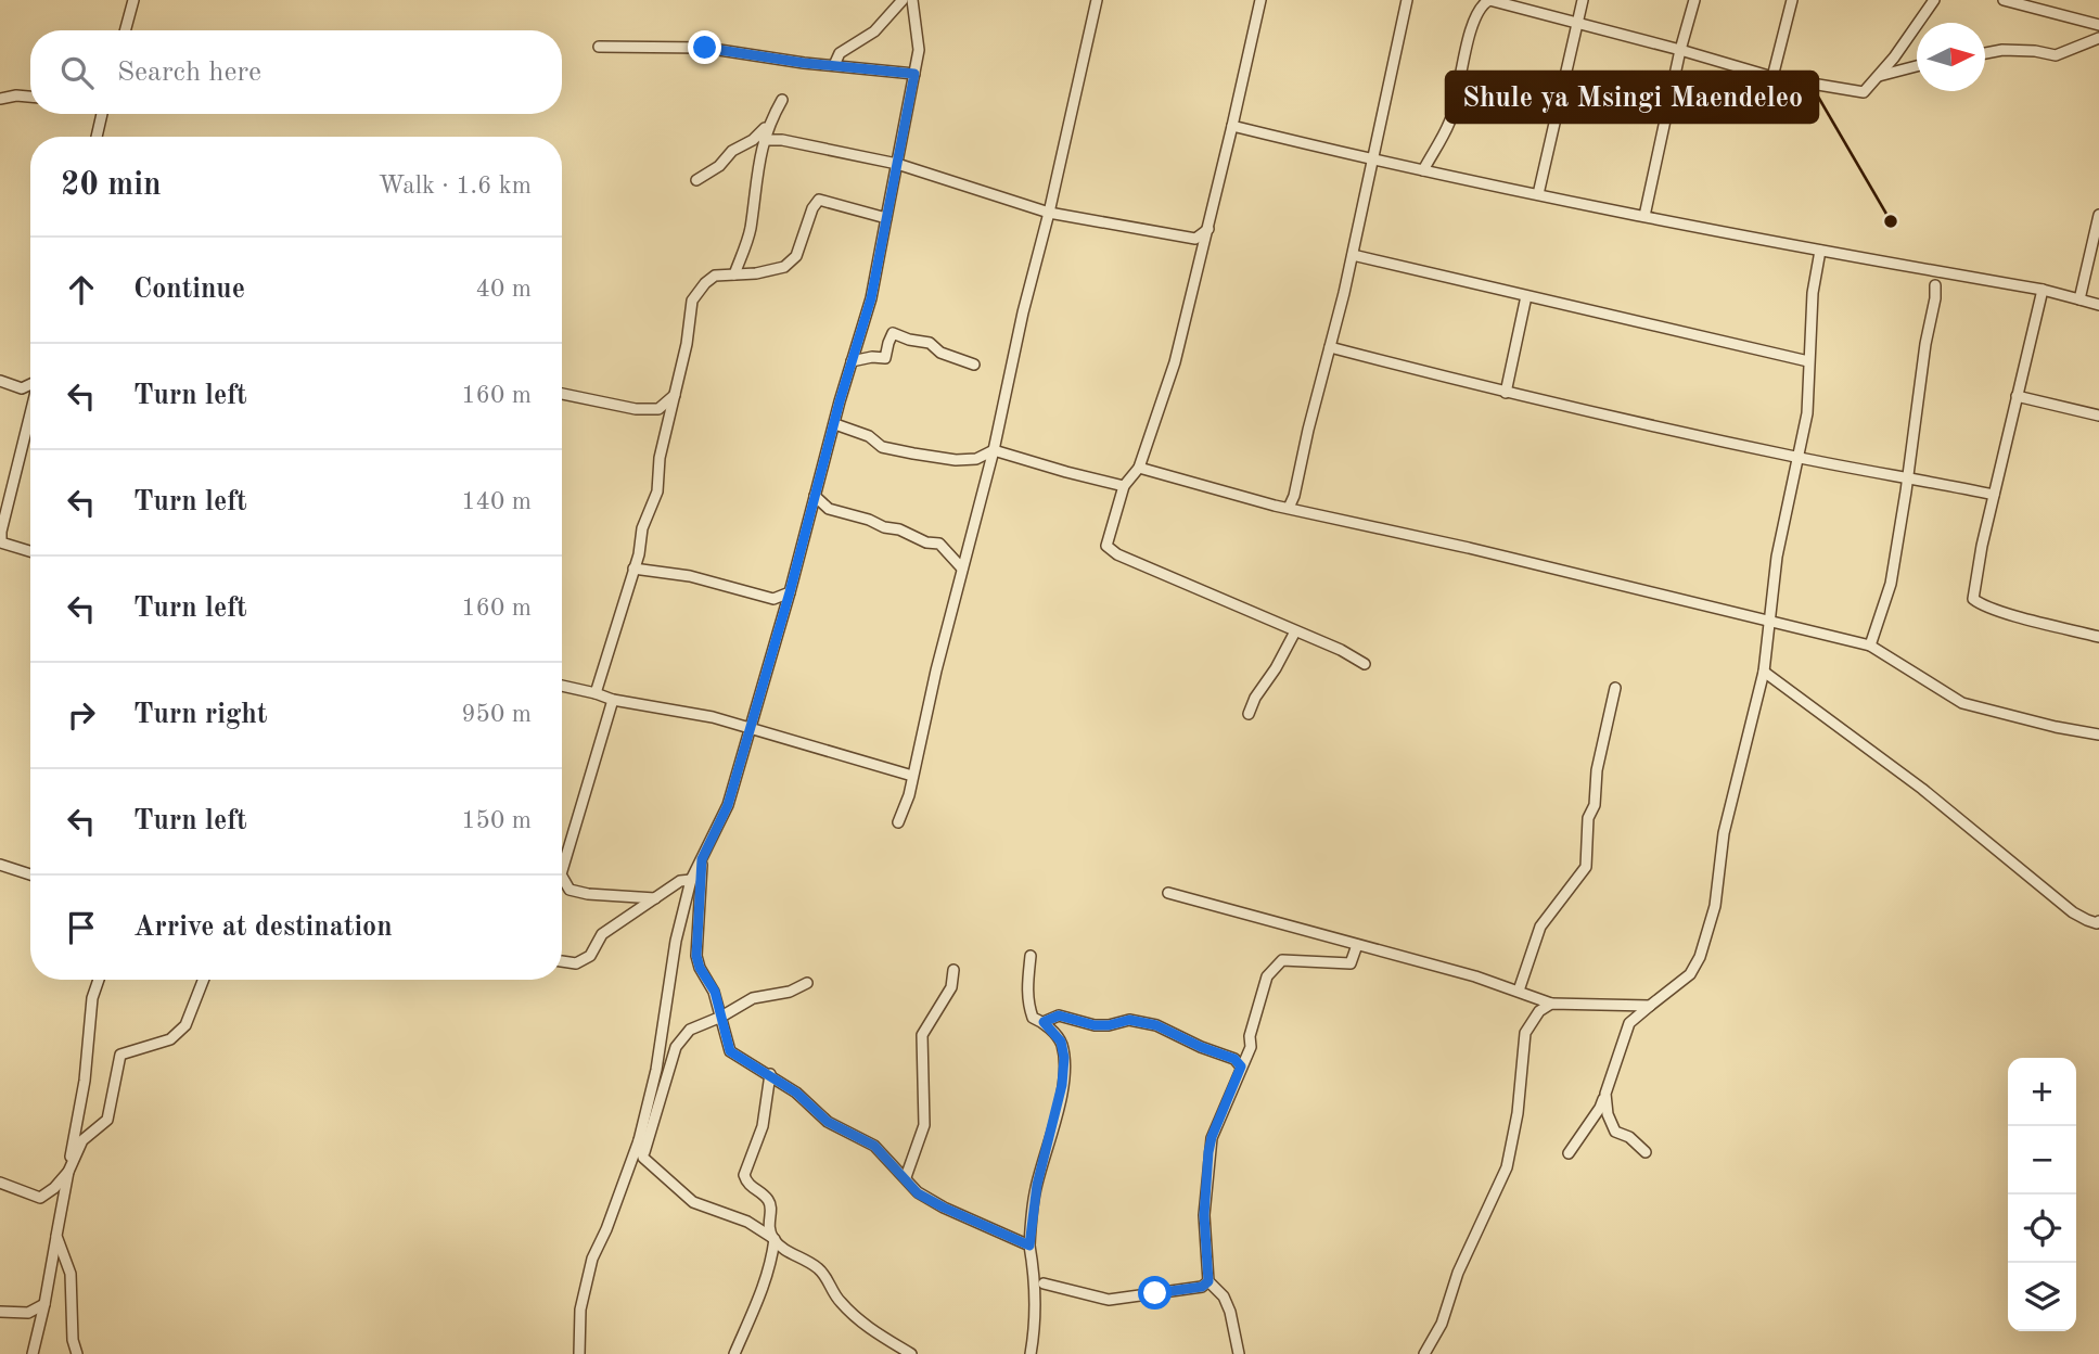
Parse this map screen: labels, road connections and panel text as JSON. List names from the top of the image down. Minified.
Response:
{"places":["Shule ya Msingi Maendeleo"],"north":"right","page":{"search":"Search here","heading":["20 min","Walk · 1.6 km"],"list":[["Continue","40 m"],["Turn left","160 m"],["Turn left","140 m"],["Turn left","160 m"],["Turn right","950 m"],["Turn left","150 m"],"Arrive at destination"],"map_buttons":["+","−"]}}
